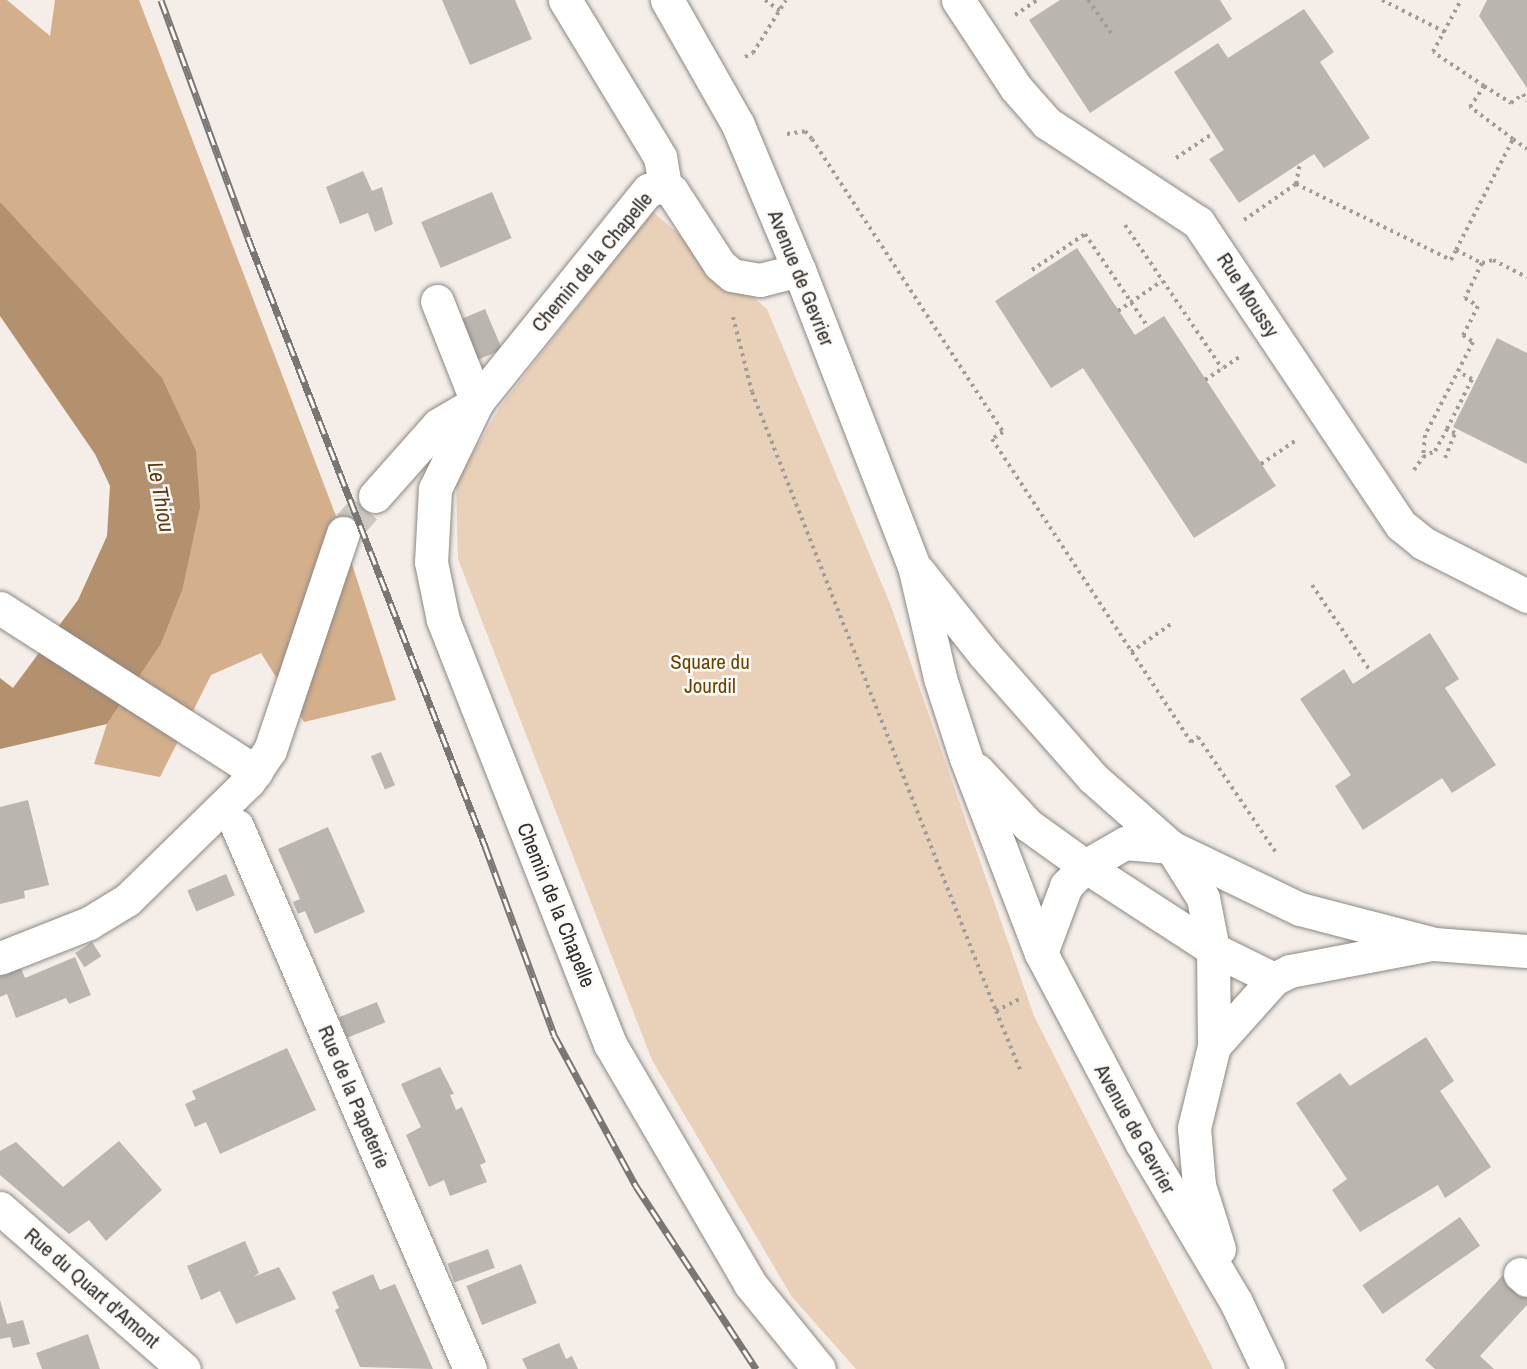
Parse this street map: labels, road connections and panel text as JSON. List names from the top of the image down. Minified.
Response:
{"streets":{"street":["Chemin de la Chapelle","Avenue de Gevrier","Rue Moussy","Rue de la Papeterie","Rue du Quart d'Amont"]},"water":["Le Thiou"],"parks":["Square du Jourdil"]}
